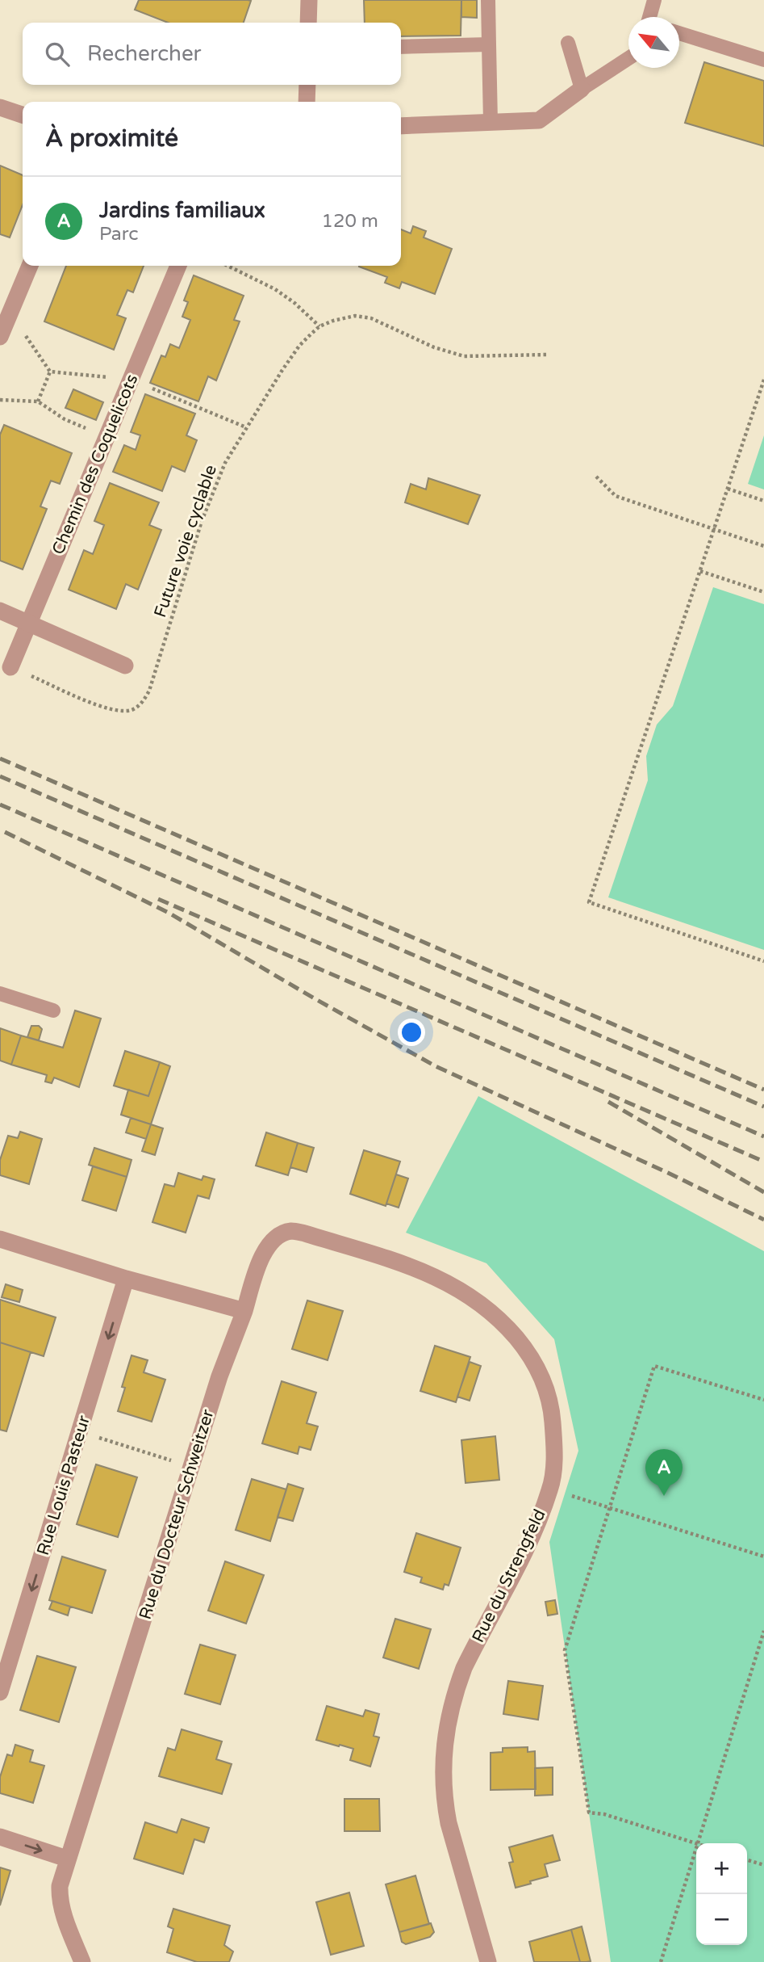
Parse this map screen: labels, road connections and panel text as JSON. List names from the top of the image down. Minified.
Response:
{"streets":{"street":["Chemin des Coquelicots","Rue Louis Pasteur","Rue du Docteur Schweitzer","Rue du Strengfeld"],"path":["Future voie cyclable"]},"crossings":[["Chemin des Coquelicots","Future voie cyclable"],["Rue du Docteur Schweitzer","Rue du Strengfeld"]],"one_way":["Rue Louis Pasteur"],"north":"top left","page":{"search":"Rechercher","heading":"À proximité","list":[{"mark":"A","name":"Jardins familiaux","note":"Parc","value":"120 m"}],"pins":"A","map_buttons":["+","−"]}}
